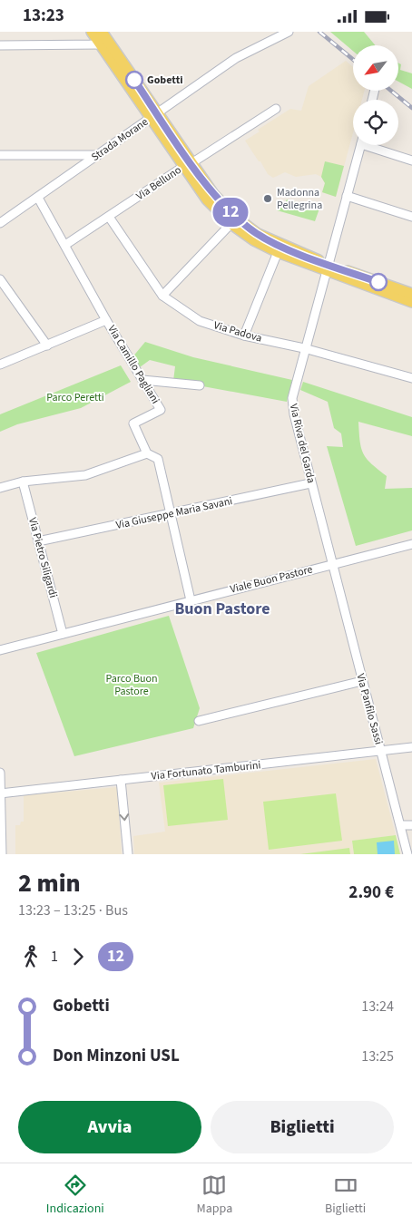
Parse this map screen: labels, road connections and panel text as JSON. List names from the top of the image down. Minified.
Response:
{"streets":{"street":["Strada Morane","Via Belluno","Via Padova","Via Camillo Pagliani","Via Riva del Garda","Via Giuseppe Maria Savani","Via Pietro Siligardi","Viale Buon Pastore","Via Panfilo Sassi","Via Fortunato Tamburini"]},"crossings":[["Strada Morane","Via Camillo Pagliani"],["Via Belluno","Via Padova"],["Via Belluno","Via Camillo Pagliani"],["Via Padova","Via Riva del Garda"],["Via Camillo Pagliani","Via Giuseppe Maria Savani"],["Via Camillo Pagliani","Viale Buon Pastore"],["Via Riva del Garda","Via Giuseppe Maria Savani"],["Via Riva del Garda","Viale Buon Pastore"],["Via Riva del Garda","Via Panfilo Sassi"],["Via Giuseppe Maria Savani","Via Pietro Siligardi"],["Via Pietro Siligardi","Viale Buon Pastore"],["Viale Buon Pastore","Via Panfilo Sassi"],["Via Panfilo Sassi","Via Fortunato Tamburini"]],"districts":["Buon Pastore"],"parks":["Parco Peretti","Parco Buon Pastore"],"places":["Gobetti","Madonna Pellegrina"],"lines":["bus line 12"],"north":"bottom left","page":{"status":"13:23","on_map":"12","heading":["2 min","13:23 – 13:25 · Bus","2.90 €"],"legs":["1","12"],"list":[{"name":"Gobetti","value":"13:24"},{"name":"Don Minzoni USL","value":"13:25"}],"buttons":["Avvia","Biglietti"],"tabs":["Indicazioni","Mappa","Biglietti"]}}
